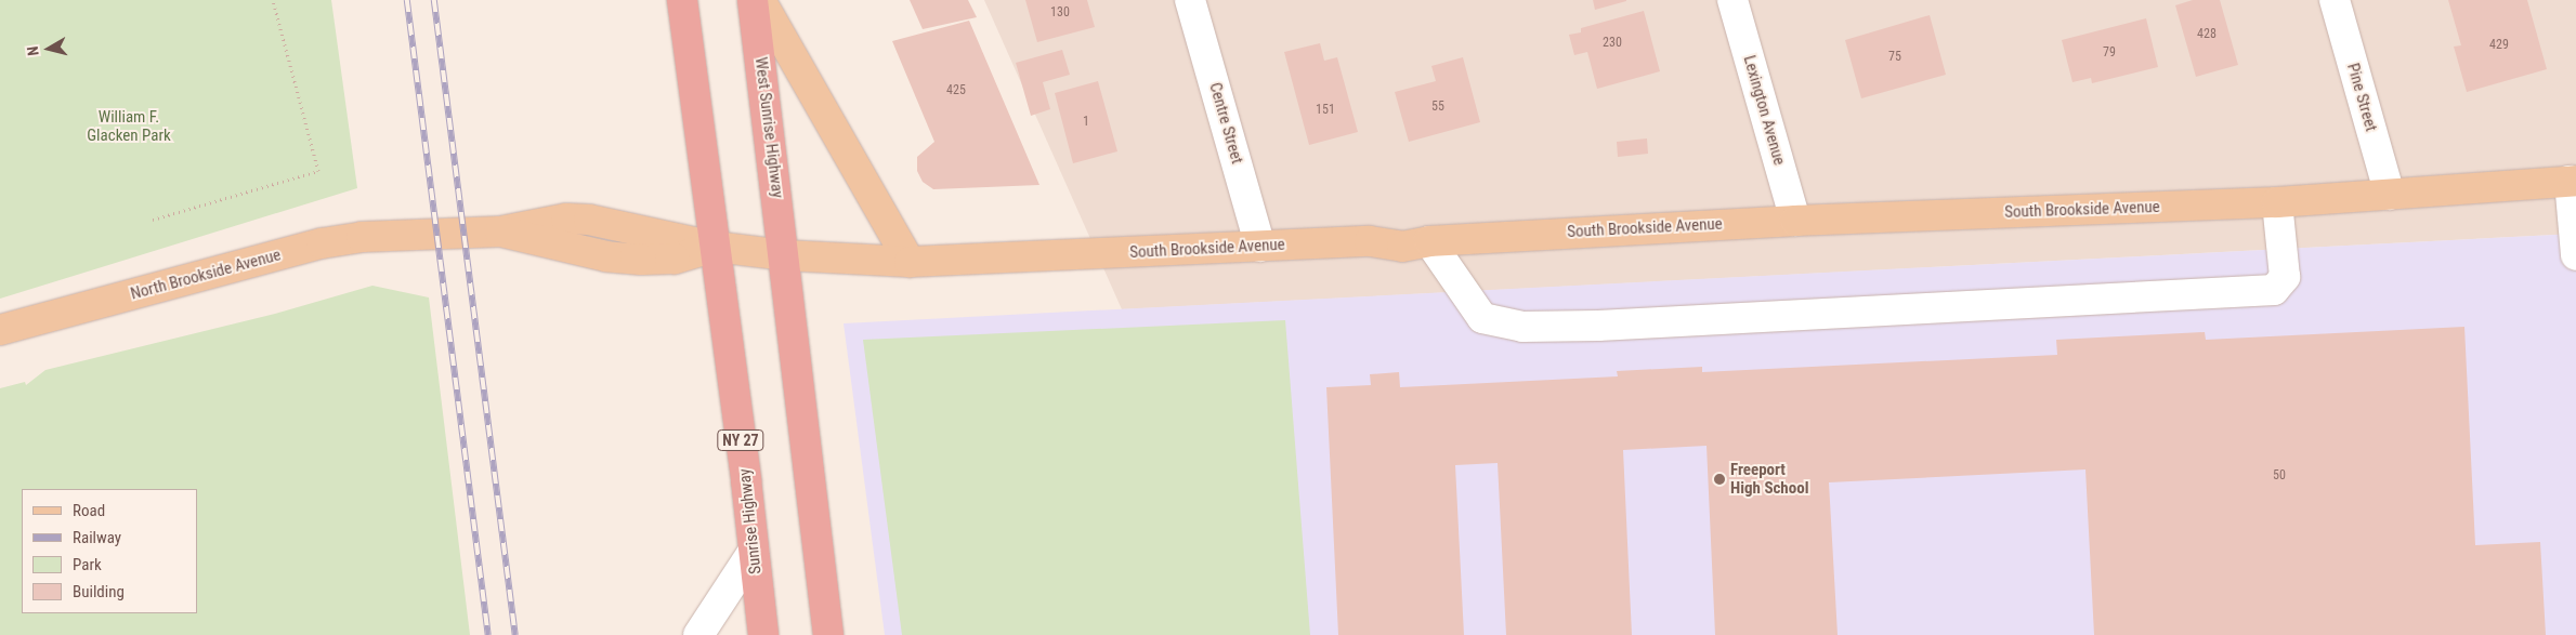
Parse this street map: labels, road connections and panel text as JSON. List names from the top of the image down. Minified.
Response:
{"streets":{"highway":["West Sunrise Highway","NY 27","Sunrise Highway"],"main road":["South Brookside Avenue","North Brookside Avenue"],"street":["Pine Street","Lexington Avenue","Centre Street"]},"crossings":[["Pine Street","South Brookside Avenue"],["Lexington Avenue","South Brookside Avenue"],["Centre Street","South Brookside Avenue"],["West Sunrise Highway","South Brookside Avenue"],["South Brookside Avenue","North Brookside Avenue"],["South Brookside Avenue","NY 27"],["South Brookside Avenue","Sunrise Highway"],["NY 27","Sunrise Highway"]],"parks":["William F. Glacken Park"],"places":["Freeport High School"],"house_numbers":["130","428","230","429","79","75","425","55","151","1","50"],"legend":["Road","Railway","Park","Building"],"north":"left"}
